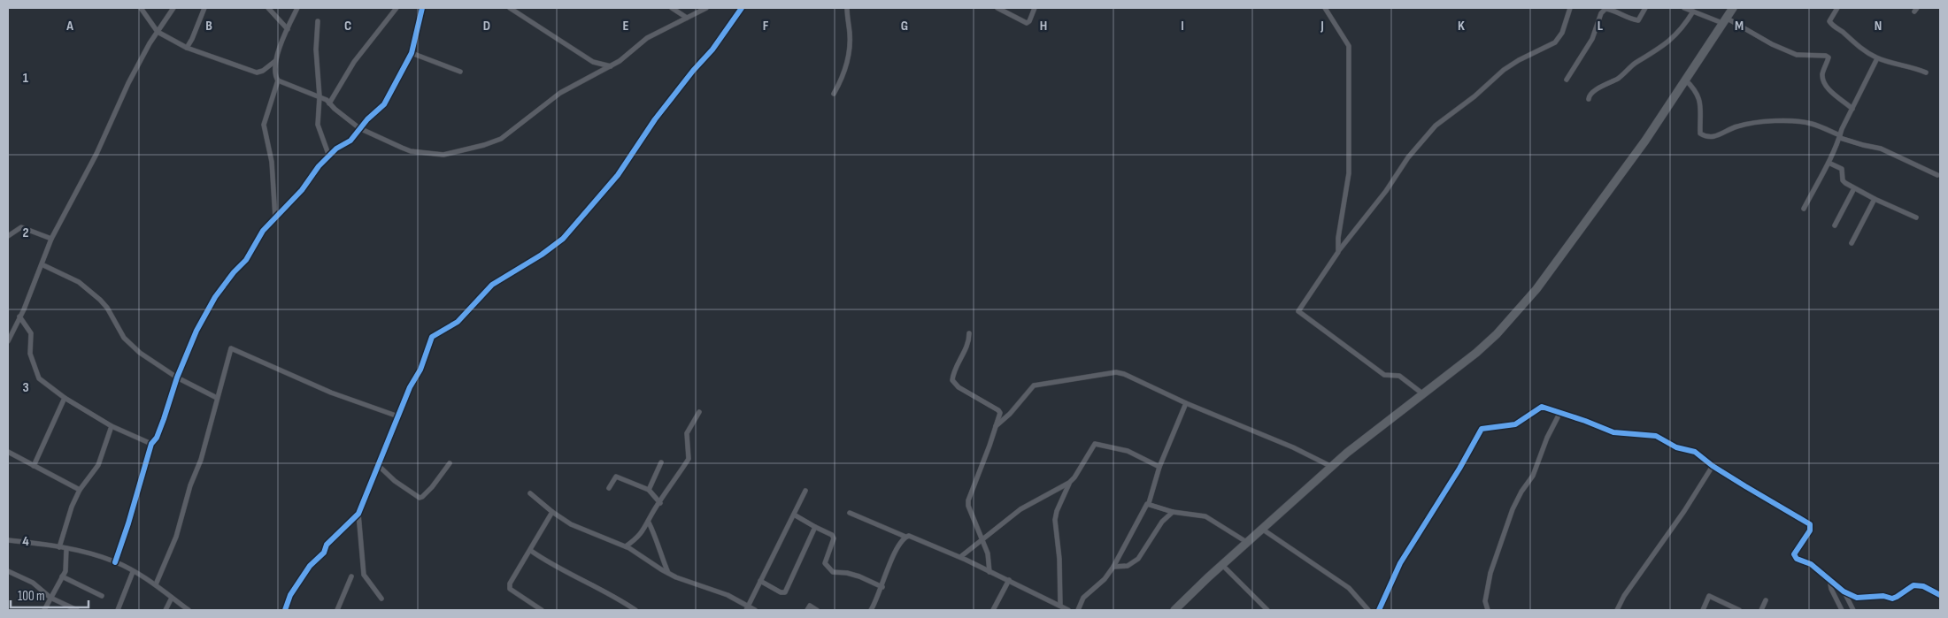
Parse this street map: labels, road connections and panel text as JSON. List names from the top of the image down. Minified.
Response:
{"scale_bar":"100 m","grid":{"columns":["A","B","C","D","E","F","G","H","I","J","K","L","M","N"],"rows":["1","2","3","4"]}}
